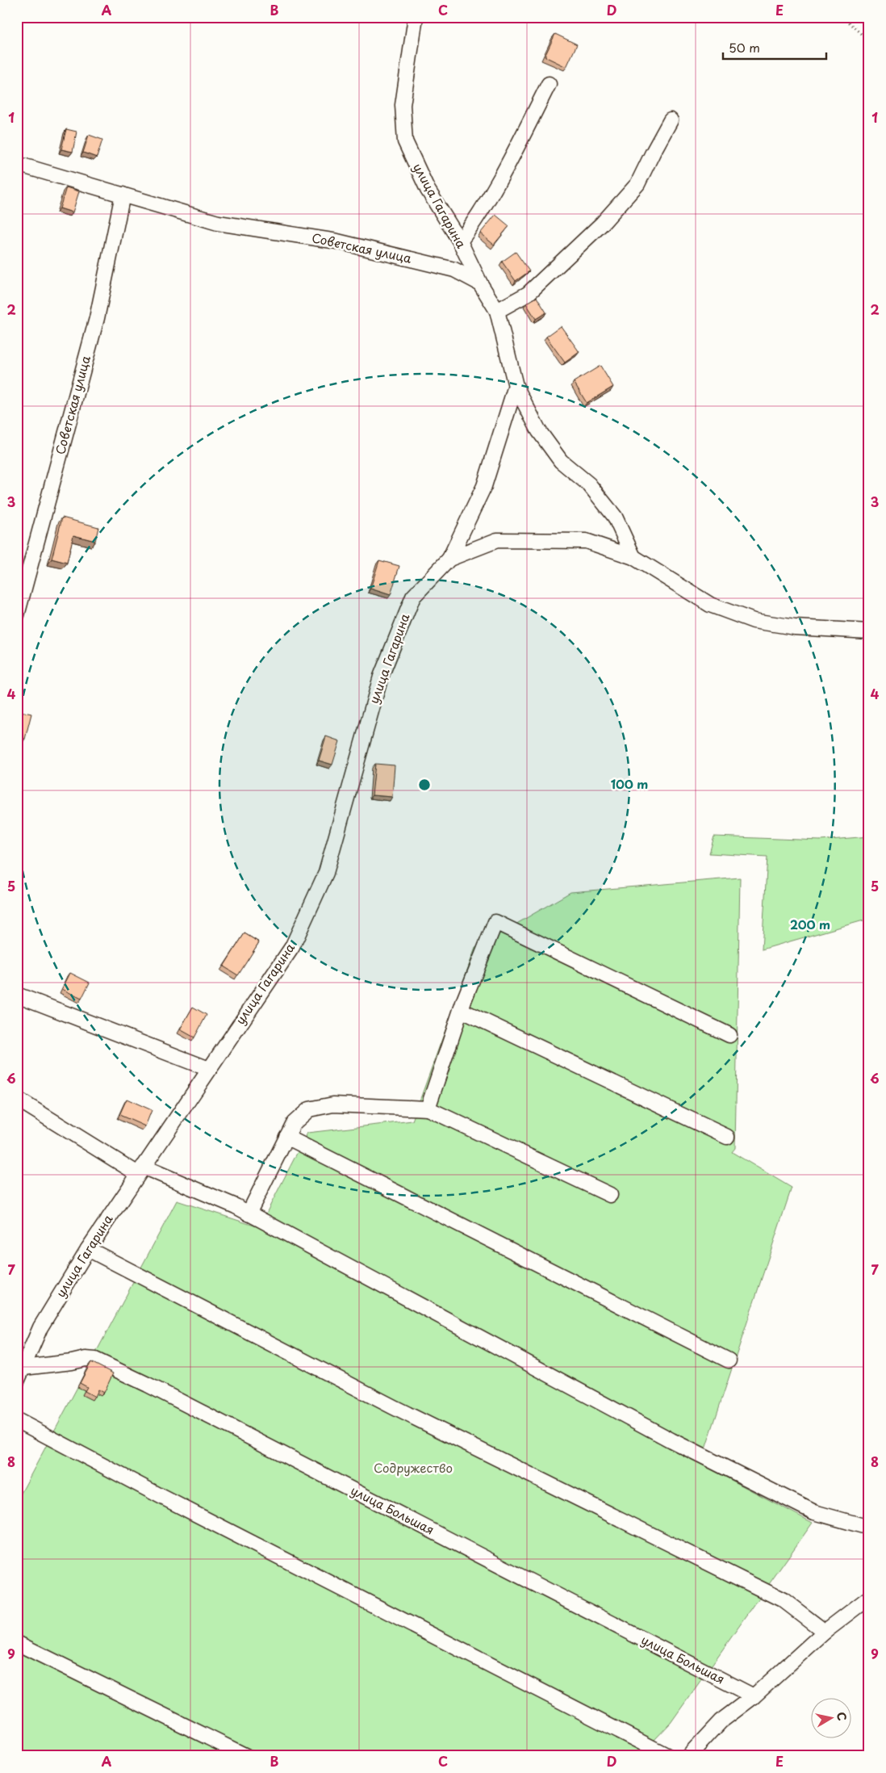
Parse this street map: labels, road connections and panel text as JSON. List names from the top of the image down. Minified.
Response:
{"streets":{"street":["улица Гагарина","Советская улица","улица Большая"]},"crossings":[["улица Гагарина","Советская улица"],["улица Гагарина","улица Большая"]],"parks":["Содружество"],"scale_bar":"50 m","north":"right","grid":{"columns":["A","B","C","D","E"],"rows":["1","2","3","4","5","6","7","8","9"]},"rings":["100 m","200 m"]}
